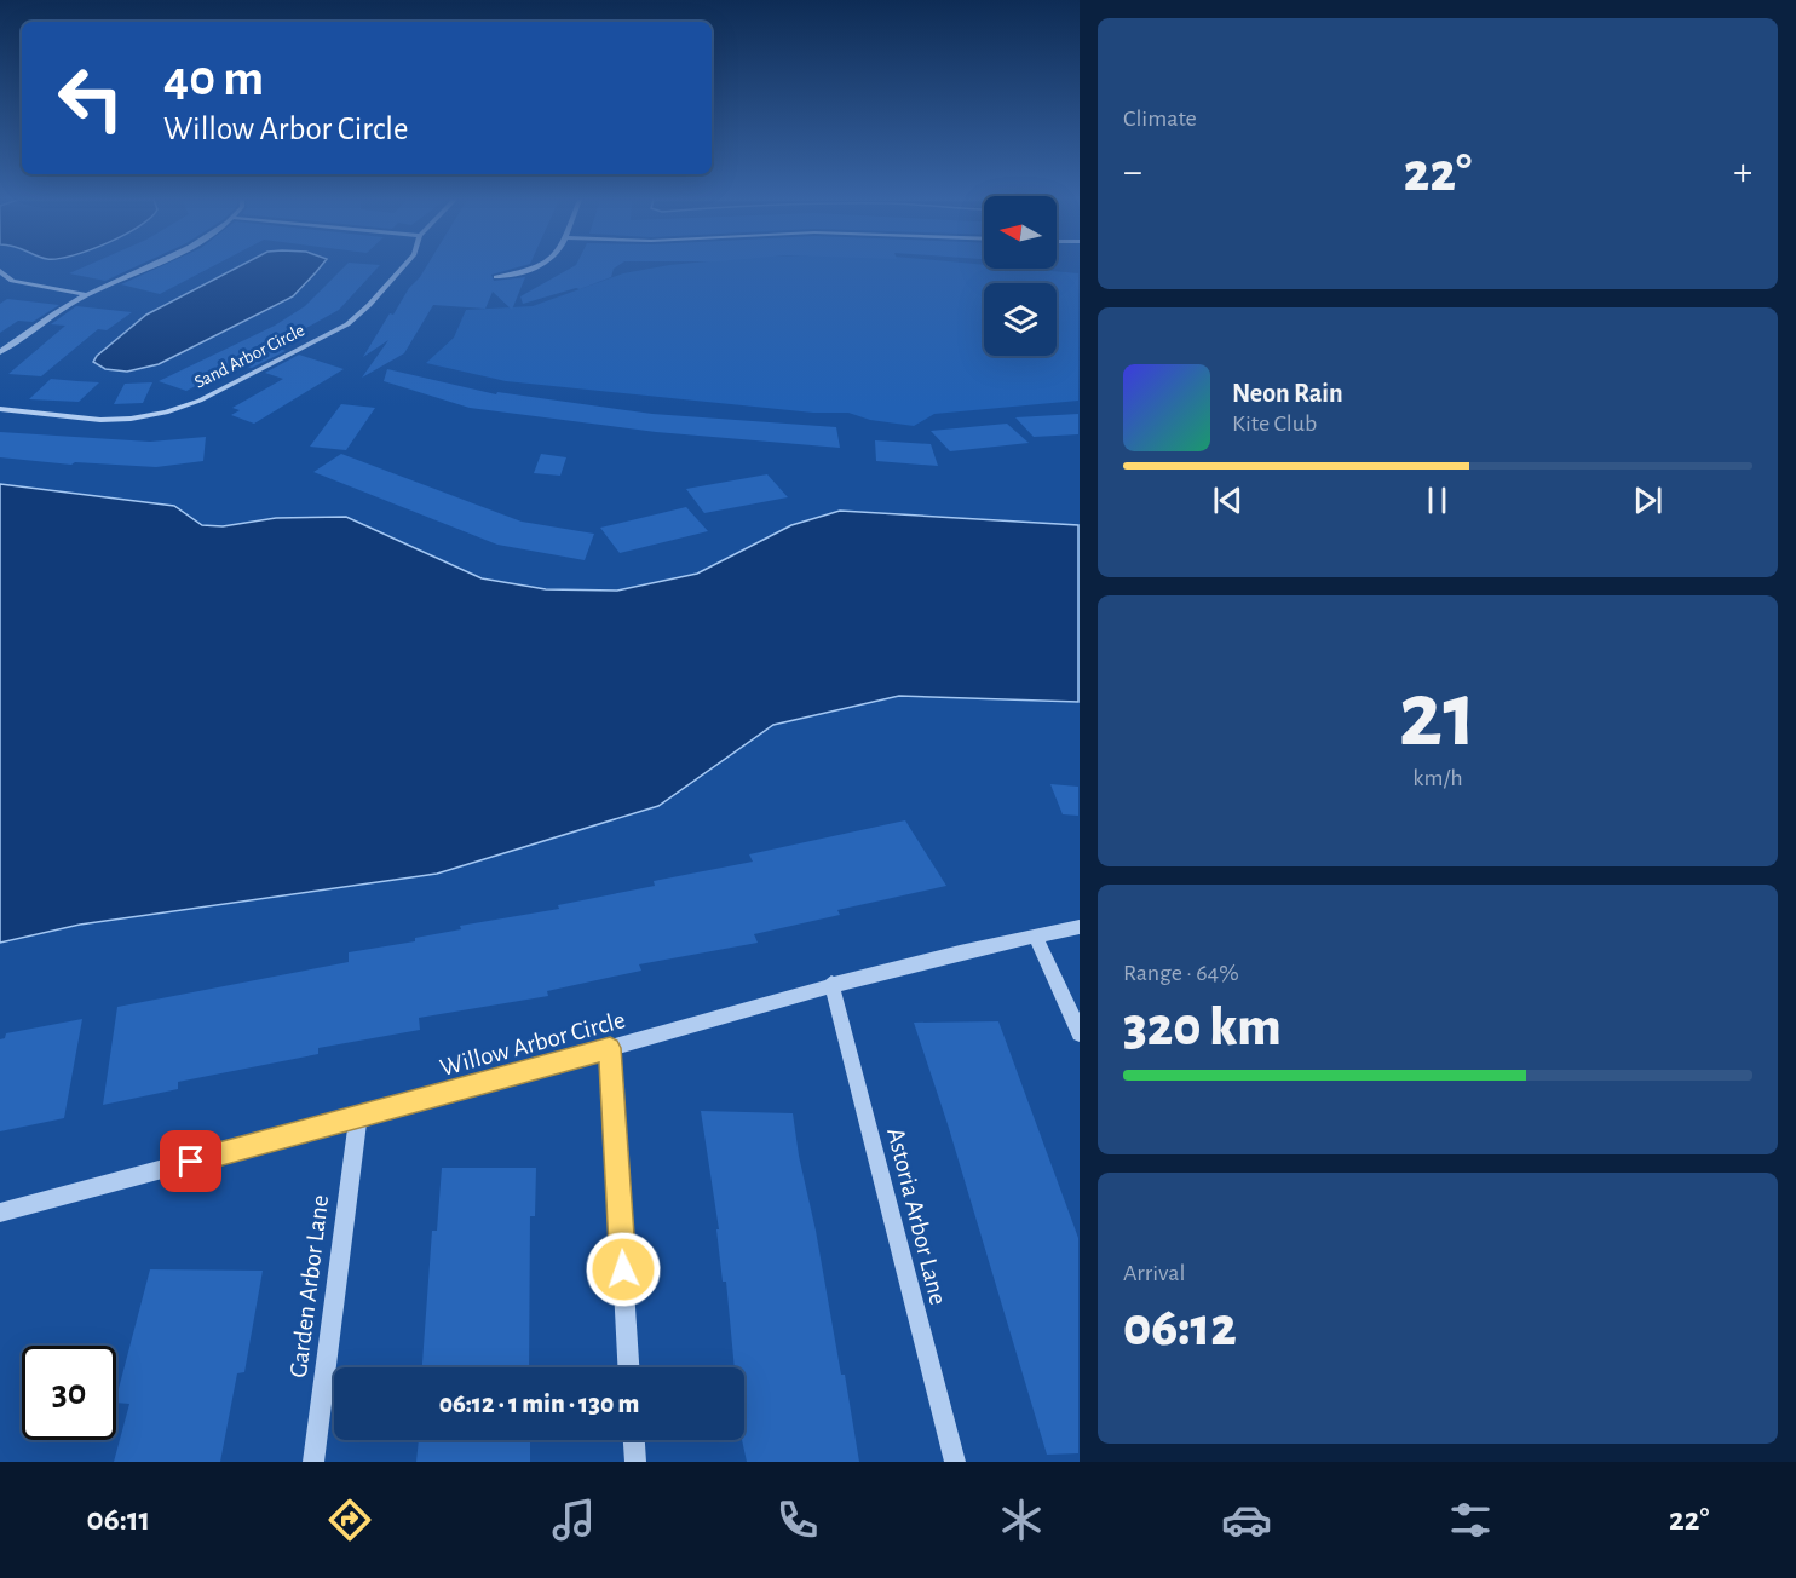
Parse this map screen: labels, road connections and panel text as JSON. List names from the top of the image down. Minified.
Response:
{"streets":{"street":["Sand Arbor Circle","Willow Arbor Circle","Astoria Arbor Lane","Garden Arbor Lane"]},"crossings":[["Willow Arbor Circle","Astoria Arbor Lane"],["Willow Arbor Circle","Garden Arbor Lane"]],"north":"left","page":{"tile":["Climate",["21","km/h"],["Range · 64%","320 km"],["Arrival","06:12"]],"turn":["40 m","Willow Arbor Circle"],"heat":["−","22°","+"],"song":["Neon Rain","Kite Club"],"limit":"30","trip":"06:12 · 1 min · 130 m","tabs":["06:11","22°"]}}
